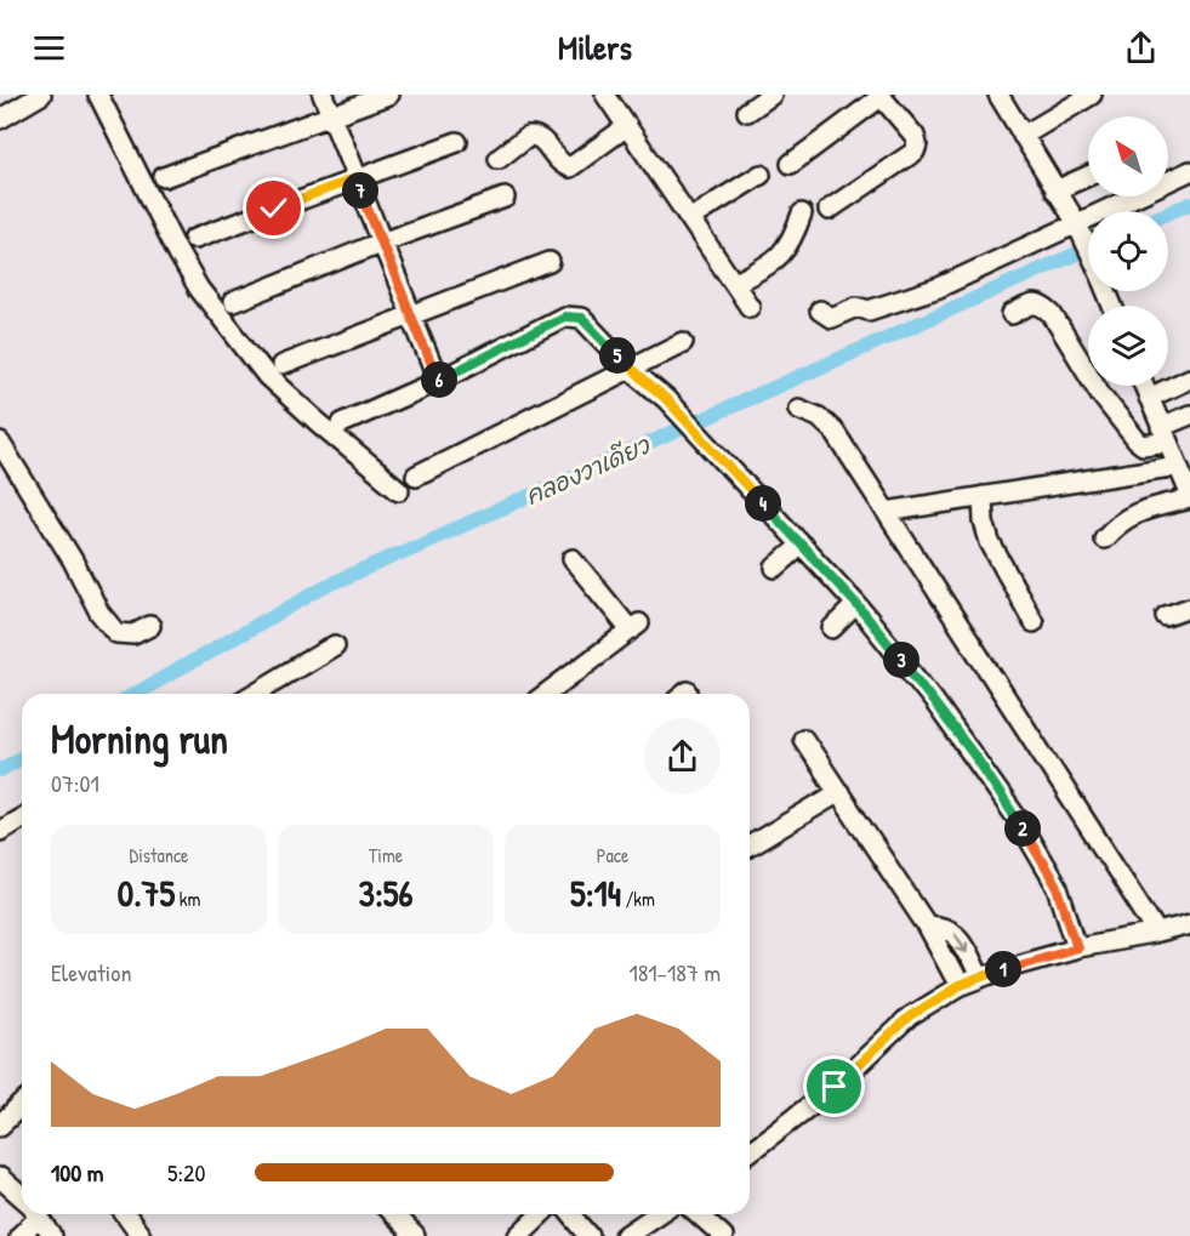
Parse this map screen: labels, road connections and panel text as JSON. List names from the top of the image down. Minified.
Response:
{"water":["คลองวาเดียว"],"north":"top left","page":{"header":"Milers","pins":["7","5","6","4","3","2","1"],"heading":["Morning run","07:01"],"stats":[["Distance","0.75 km"],["Time","3:56"],["Pace","5:14 /km"]],"chart":["Elevation","181–187 m"],"list":[{"name":"100 m","note":"5:20"}]}}
